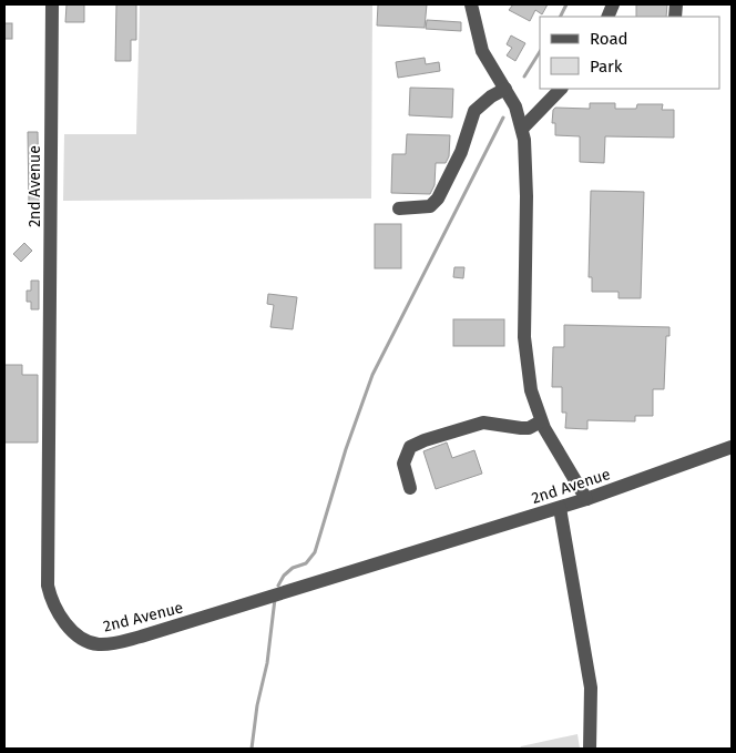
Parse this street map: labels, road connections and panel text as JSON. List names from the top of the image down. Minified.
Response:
{"streets":{"street":["2nd Avenue"]},"legend":["Road","Park"]}
